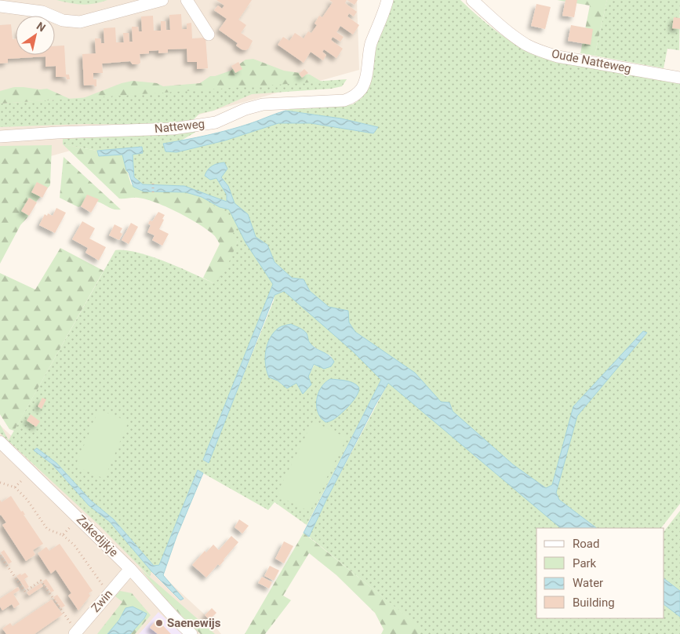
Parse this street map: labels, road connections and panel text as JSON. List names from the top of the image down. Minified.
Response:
{"streets":{"street":["Oude Natteweg","Natteweg","Zakedijkje","Zwin"]},"crossings":[["Zakedijkje","Zwin"]],"places":["Saenewijs"],"legend":["Road","Park","Water","Building"],"north":"top right"}
